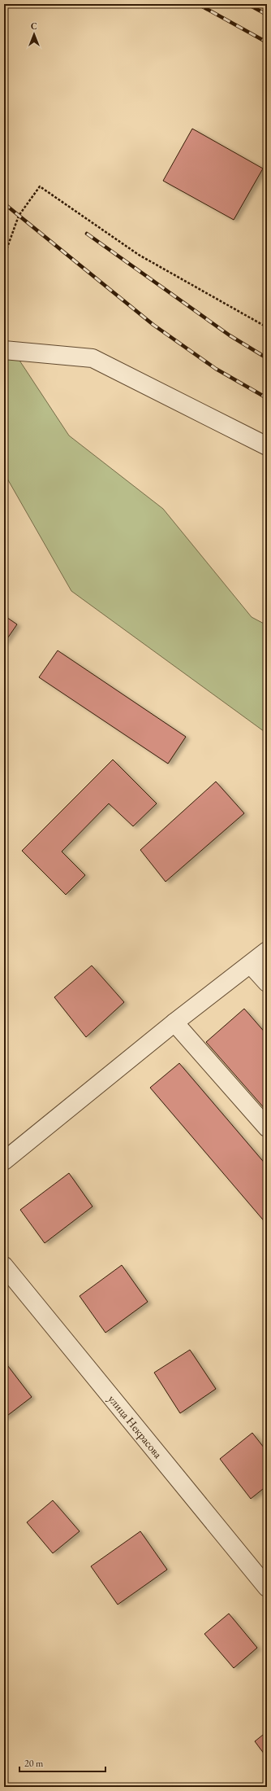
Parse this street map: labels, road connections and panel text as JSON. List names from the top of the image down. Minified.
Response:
{"streets":{"street":["улица Некрасова"]},"scale_bar":"20 m","north":"top"}
